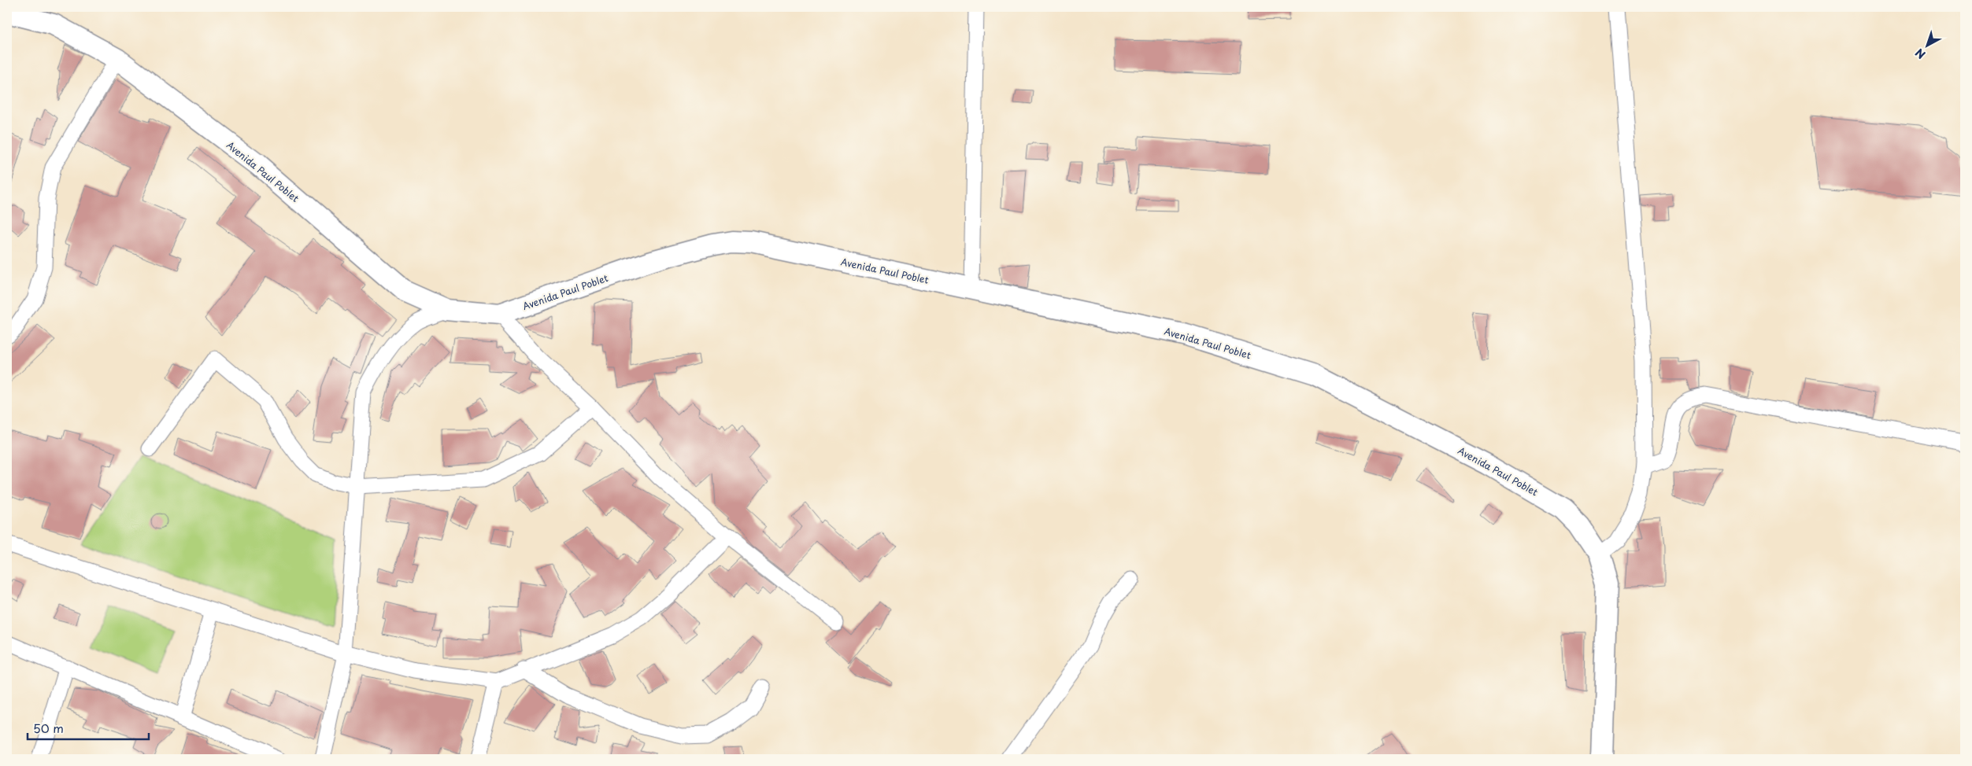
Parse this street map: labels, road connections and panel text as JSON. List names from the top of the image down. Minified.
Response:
{"streets":{"main road":["Avenida Paul Poblet"]},"scale_bar":"50 m","north":"bottom left"}
